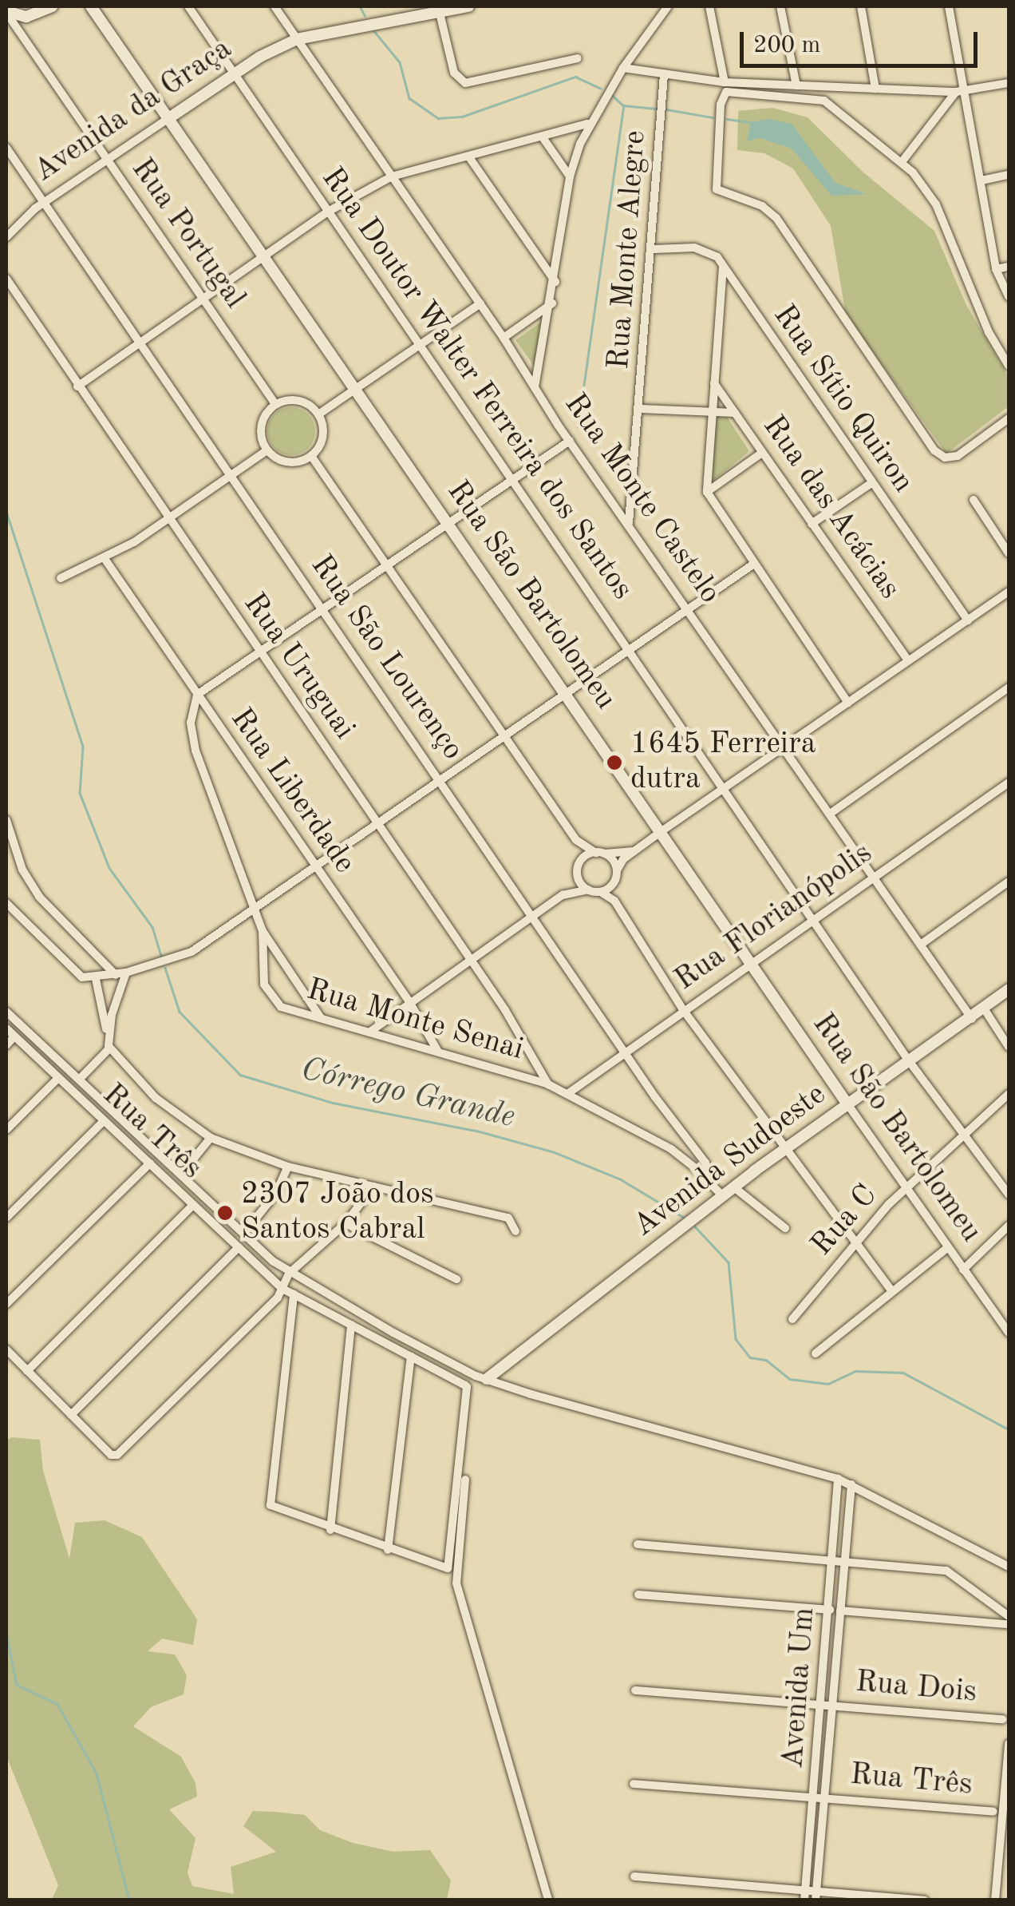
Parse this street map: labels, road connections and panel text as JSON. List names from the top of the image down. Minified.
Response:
{"streets":{"street":["Avenida da Graça","Rua Portugal","Rua Monte Alegre","Rua Doutor Walter Ferreira dos Santos","Rua Sítio Quiron","Rua Monte Castelo","Rua das Acácias","Rua São Bartolomeu","Rua São Lourenço","Rua Uruguai","Rua Liberdade","Rua Florianópolis","Rua Monte Senai","Rua Três","Avenida Sudoeste","Rua C","Avenida Um","Rua Dois"]},"crossings":[["Avenida da Graça","Rua Portugal"],["Avenida da Graça","Rua Doutor Walter Ferreira dos Santos"],["Avenida da Graça","Rua Monte Castelo"],["Avenida da Graça","Rua São Bartolomeu"],["Avenida da Graça","Rua São Lourenço"],["Rua Monte Alegre","Rua Sítio Quiron"],["Rua Monte Alegre","Rua Monte Castelo"],["Rua Doutor Walter Ferreira dos Santos","Rua Florianópolis"],["Rua Doutor Walter Ferreira dos Santos","Avenida Sudoeste"],["Rua Doutor Walter Ferreira dos Santos","Rua C"],["Rua Monte Castelo","Rua Florianópolis"],["Rua Monte Castelo","Avenida Sudoeste"],["Rua São Bartolomeu","Rua Florianópolis"],["Rua São Bartolomeu","Avenida Sudoeste"],["Rua São Bartolomeu","Rua C"],["Rua São Lourenço","Rua Florianópolis"],["Rua São Lourenço","Avenida Sudoeste"],["Rua Uruguai","Rua Monte Senai"],["Rua Liberdade","Rua Monte Senai"],["Rua Florianópolis","Rua Monte Senai"],["Rua Três","Avenida Um"],["Avenida Um","Rua Dois"]],"water":["Córrego Grande"],"places":["1645 Ferreira dutra","2307 João dos Santos Cabral"],"scale_bar":"200 m"}
